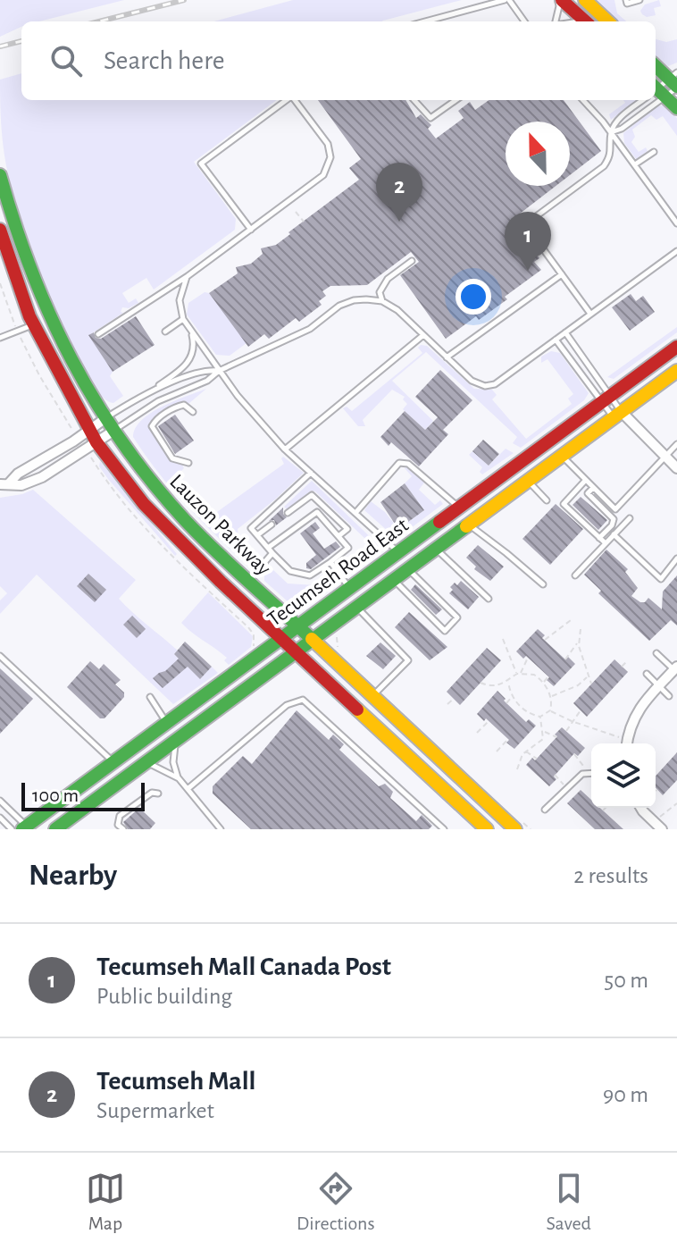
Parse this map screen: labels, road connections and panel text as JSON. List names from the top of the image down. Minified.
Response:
{"streets":{"main road":["Lauzon Parkway","Tecumseh Road East"]},"crossings":[["Lauzon Parkway","Tecumseh Road East"]],"scale_bar":"100 m","north":"top","page":{"search":"Search here","pins":["2","1"],"scale":"100 m","heading":["Nearby","2 results"],"list":[{"mark":"1","name":"Tecumseh Mall Canada Post","note":"Public building","value":"50 m"},{"mark":"2","name":"Tecumseh Mall","note":"Supermarket","value":"90 m"}],"nav":["Map","Directions","Saved"]}}
